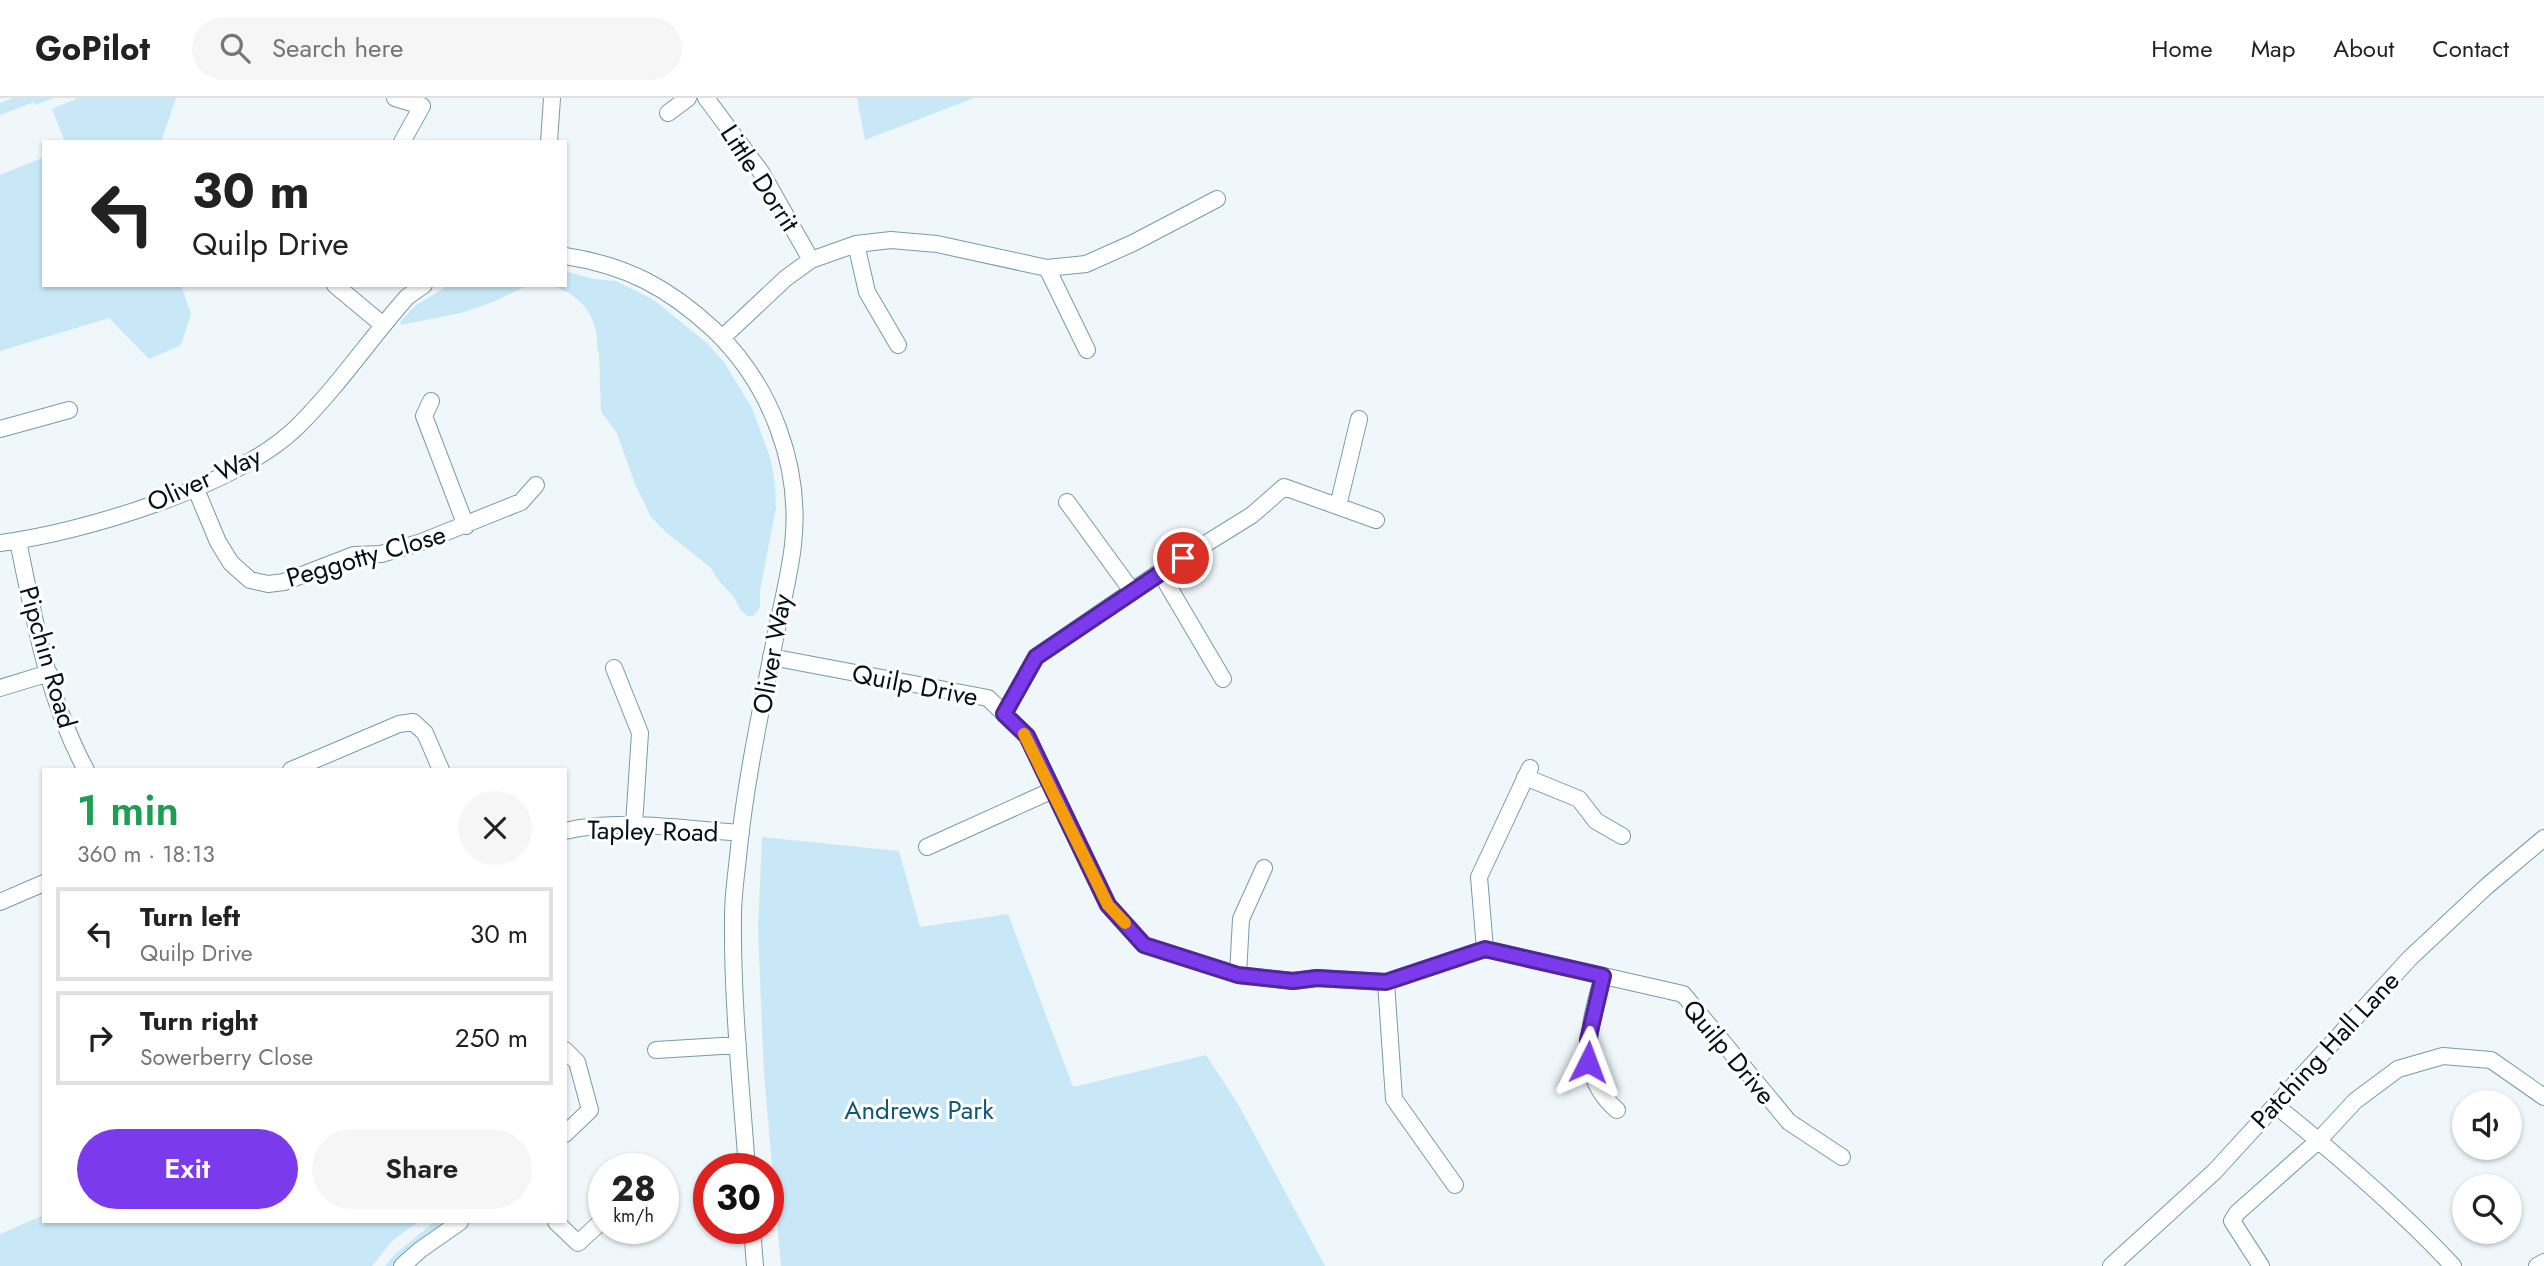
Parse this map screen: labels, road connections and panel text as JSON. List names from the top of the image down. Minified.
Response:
{"streets":{"street":["Little Dorrit","Oliver Way","Peggotty Close","Pipchin Road","Quilp Drive","Tapley Road","Patching Hall Lane"]},"crossings":[["Oliver Way","Peggotty Close"],["Oliver Way","Pipchin Road"],["Oliver Way","Quilp Drive"],["Oliver Way","Tapley Road"]],"parks":["Andrews Park"],"page":{"header":"GoPilot","search":"Search here","nav":["Home","Map","About","Contact"],"turn":["30 m","Quilp Drive"],"heading":["1 min","360 m · 18:13"],"list":[{"name":"Turn left","note":"Quilp Drive","value":"30 m"},{"name":"Turn right","note":"Sowerberry Close","value":"250 m"}],"buttons":["Exit","Share"],"speed":"28 km/h","limit":"30"}}
